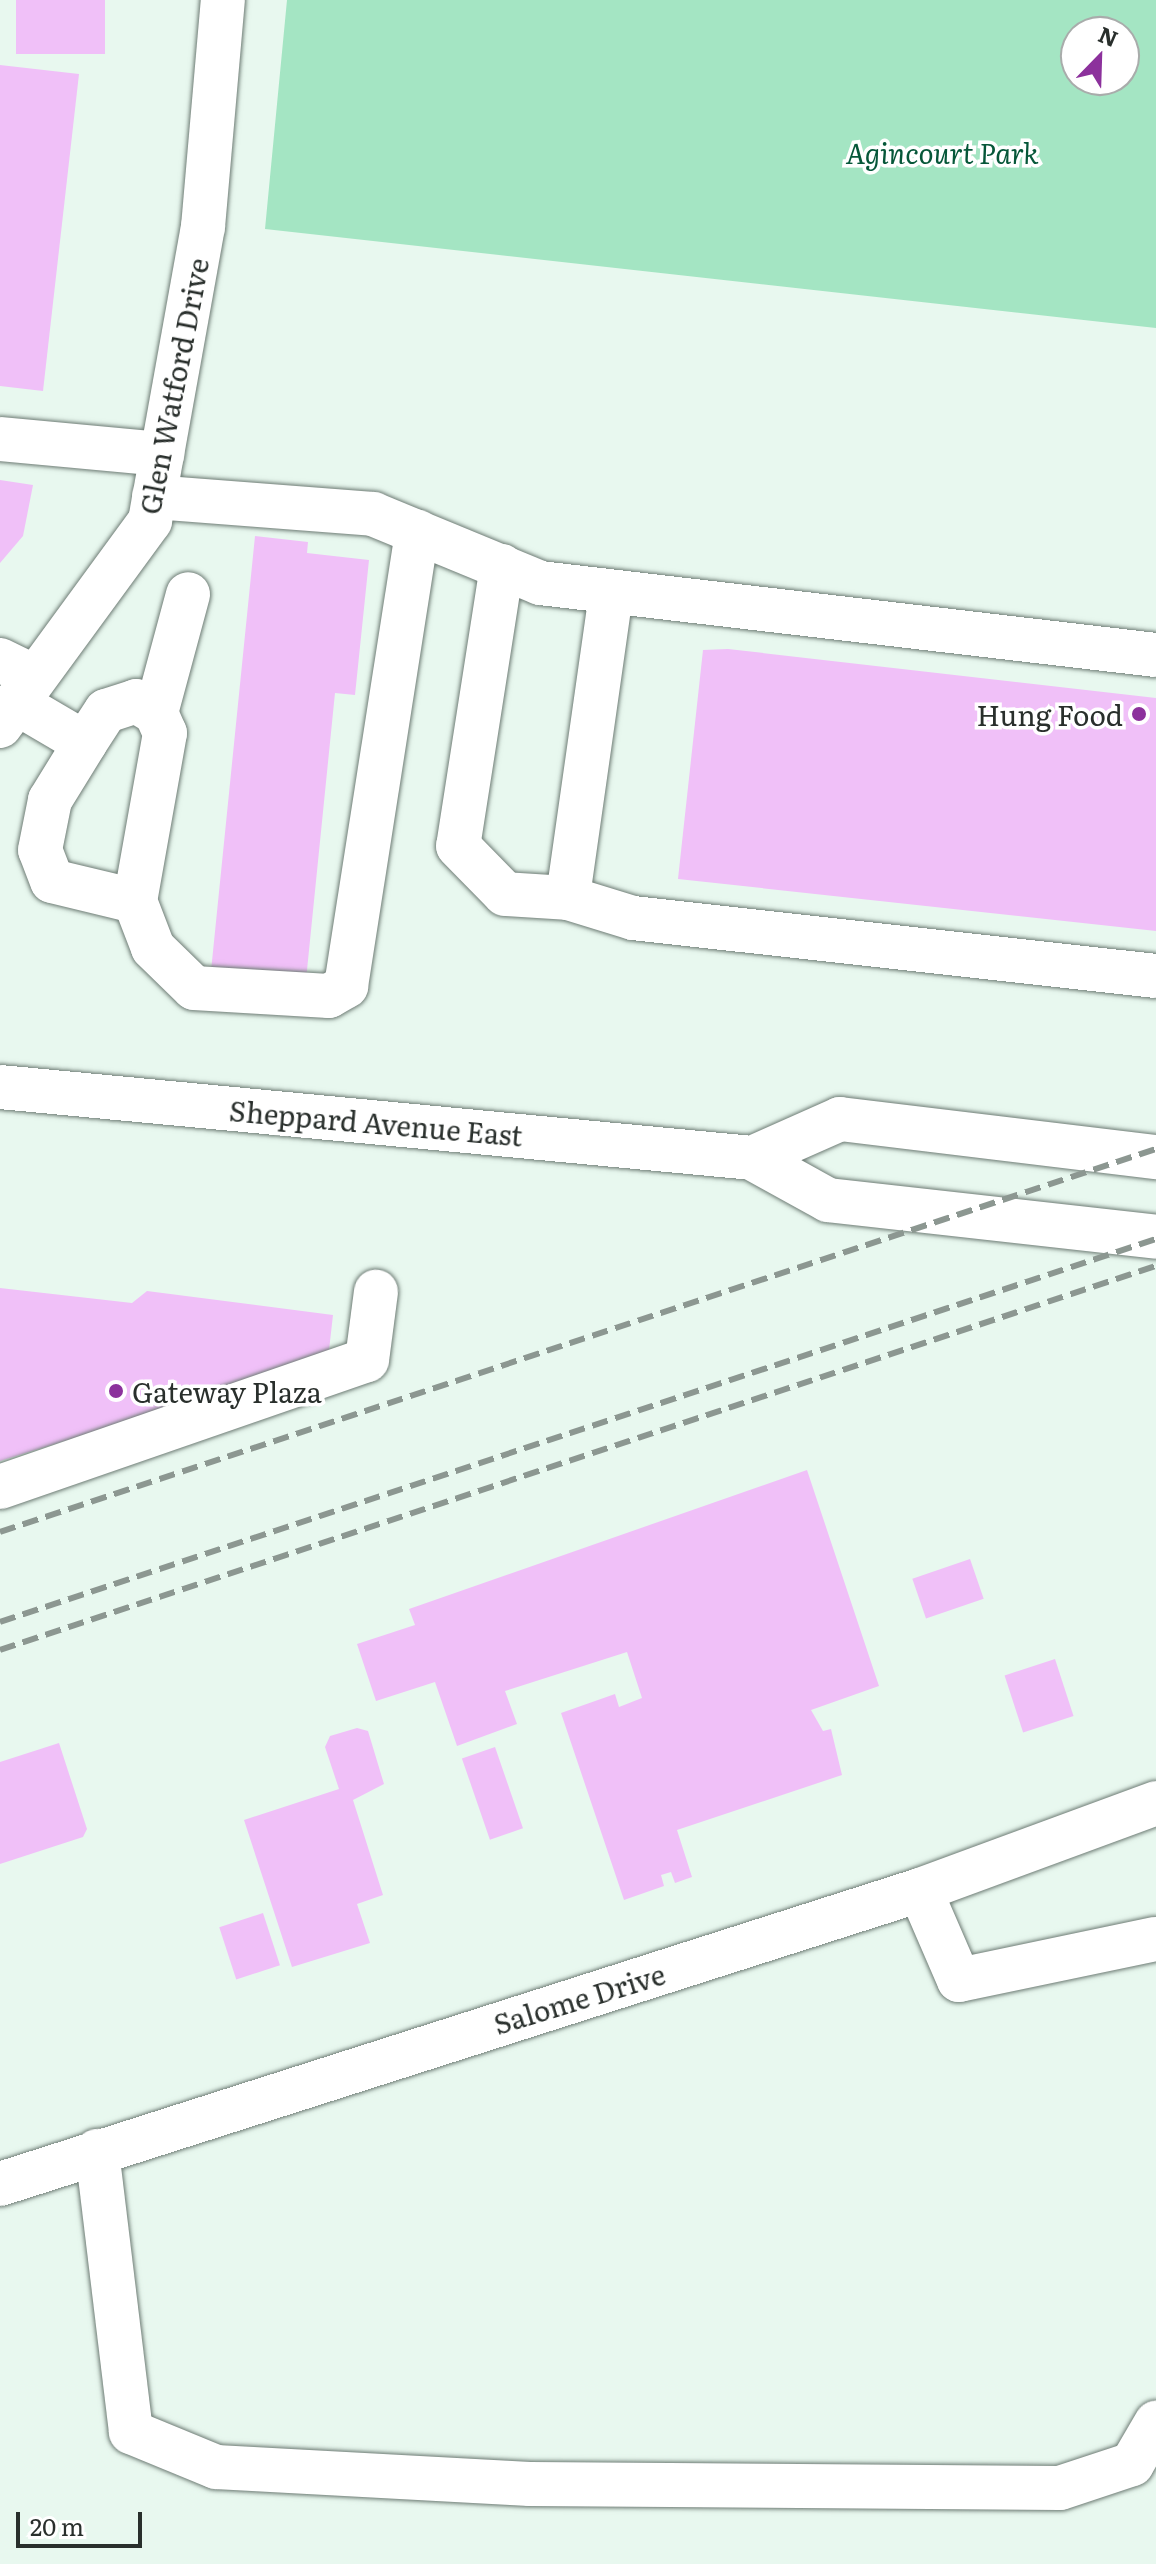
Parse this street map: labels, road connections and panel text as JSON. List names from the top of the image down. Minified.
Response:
{"streets":{"street":["Glen Watford Drive","Sheppard Avenue East","Salome Drive"]},"parks":["Agincourt Park"],"places":["Hung Food","Gateway Plaza"],"scale_bar":"20 m","north":"top right"}
